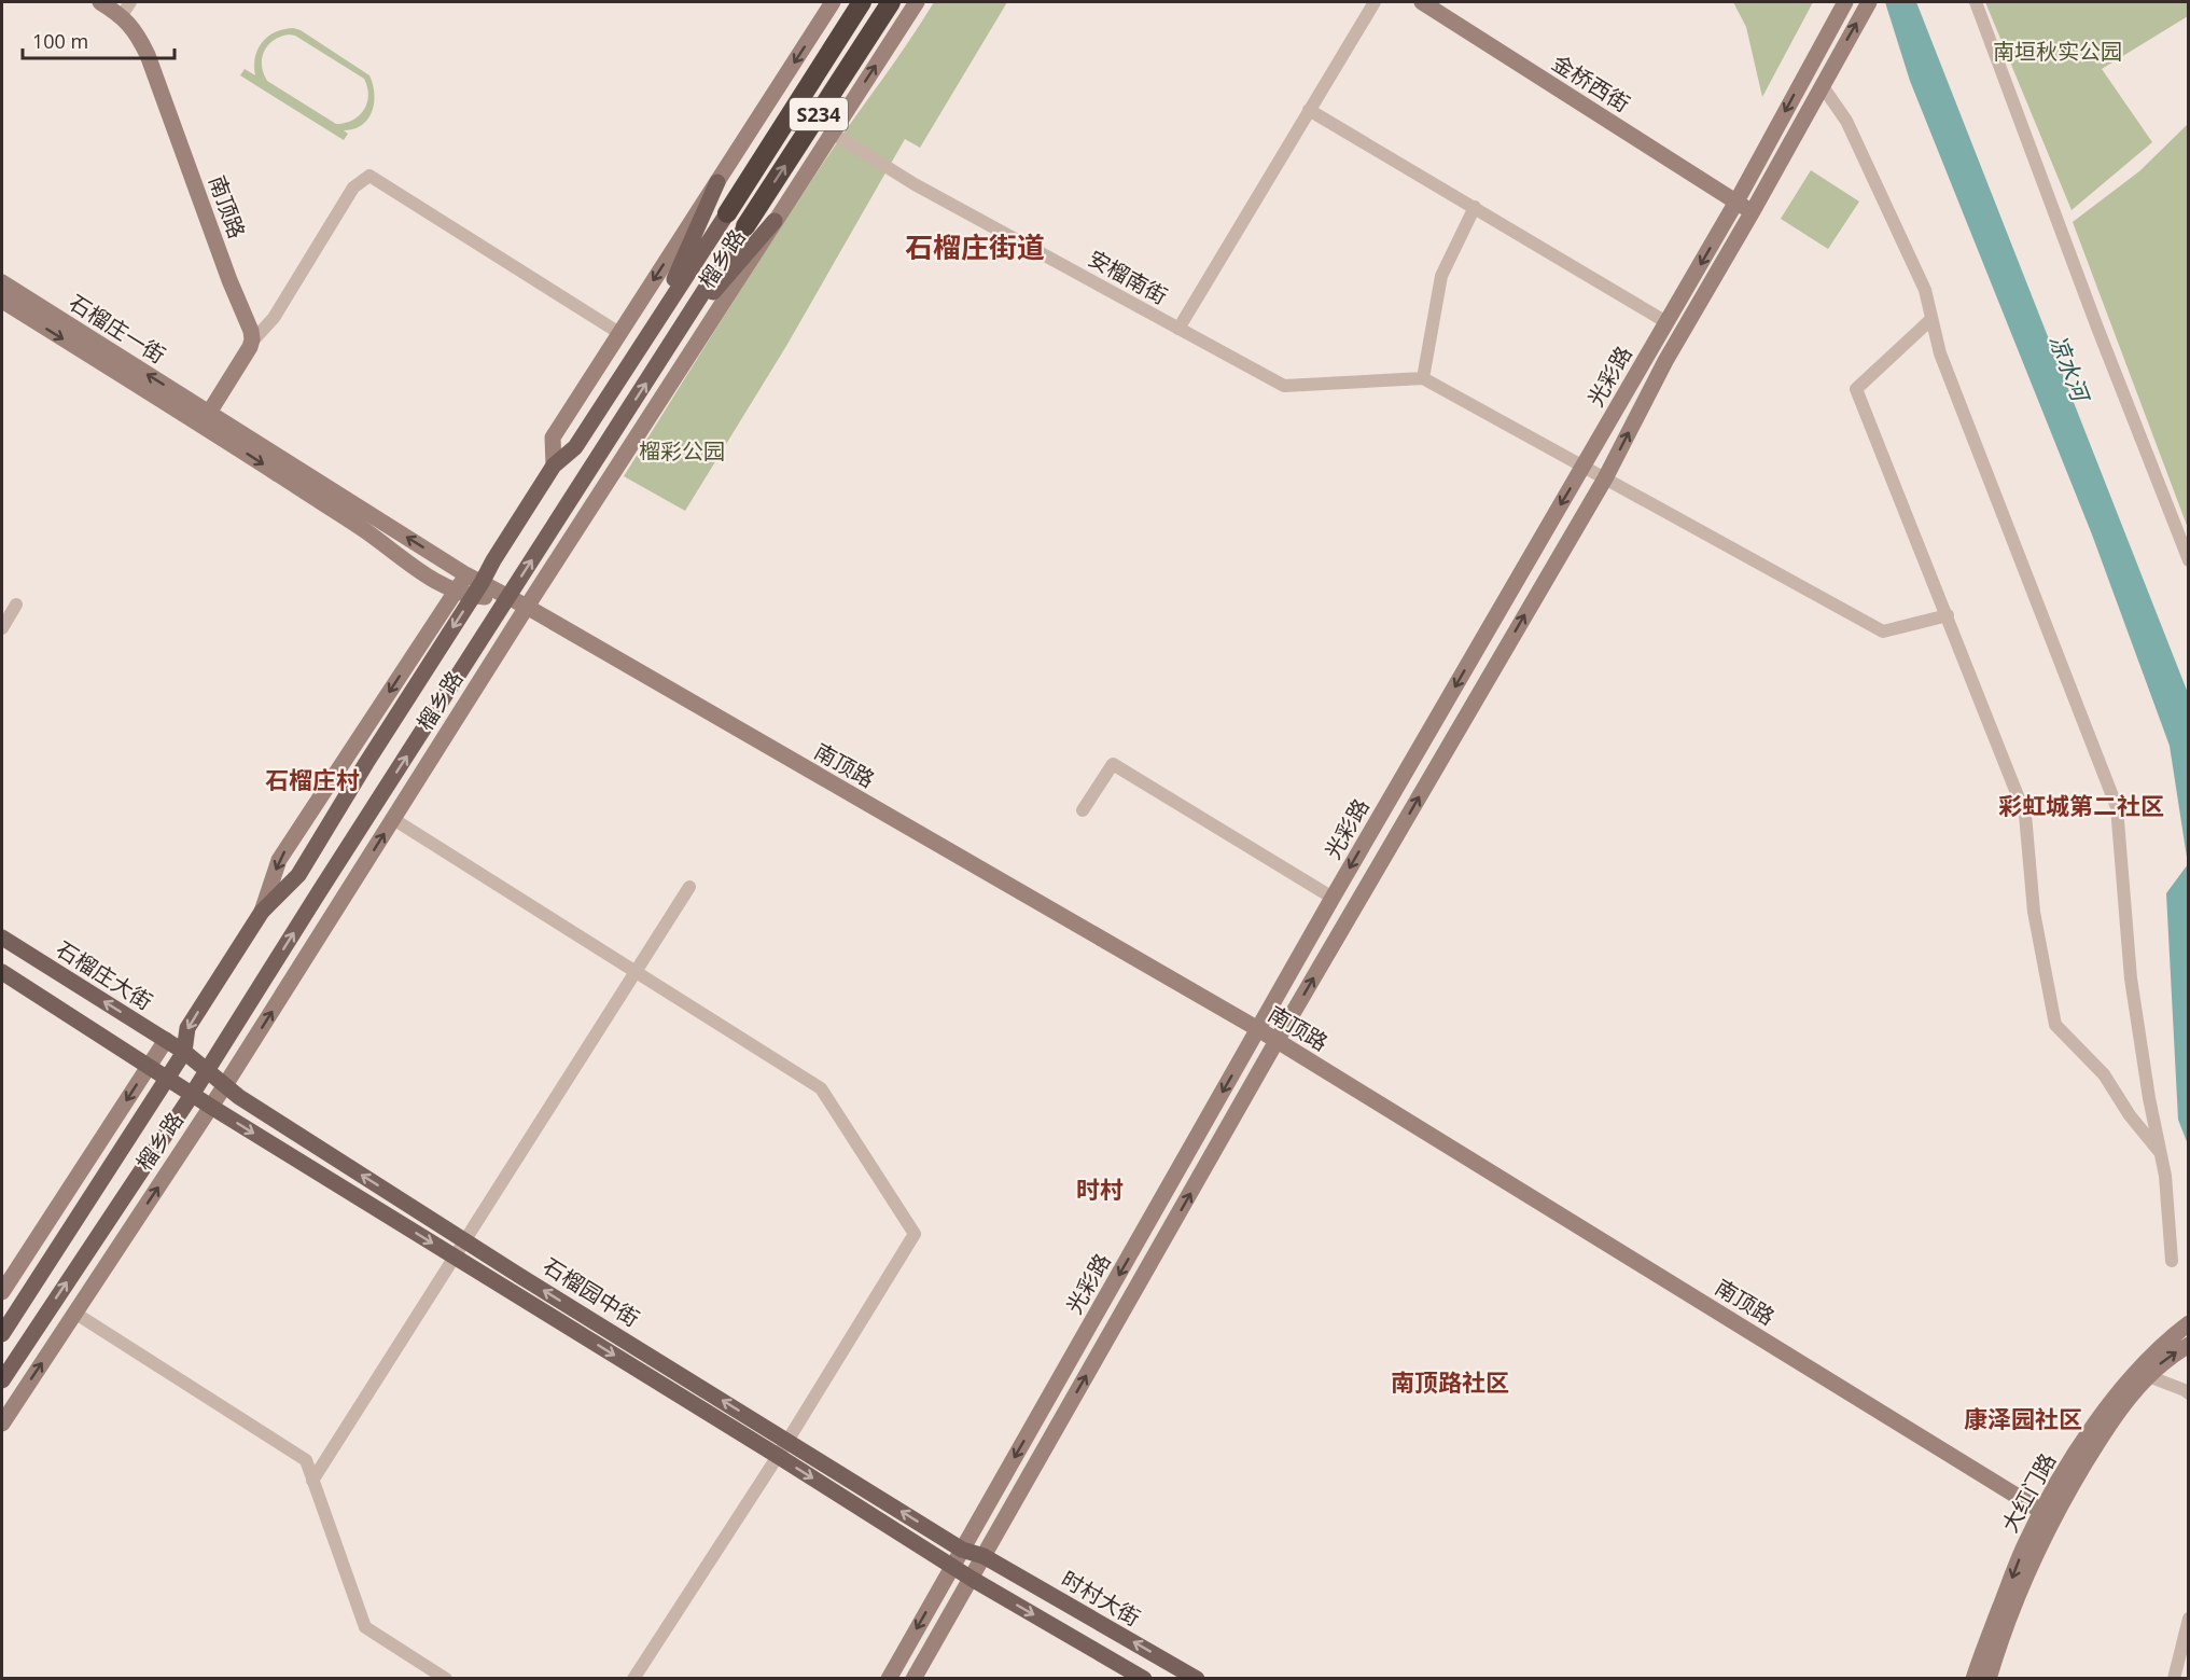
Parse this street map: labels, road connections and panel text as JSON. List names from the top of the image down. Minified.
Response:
{"streets":{"highway":["S234","榴乡路"],"main road":["石榴庄大街","石榴园中街","时村大街"],"street":["金桥西街","南顶路","安榴南街","石榴庄一街","光彩路","大红门路"]},"crossings":[["金桥西街","光彩路"],["南顶路","榴乡路"],["南顶路","石榴庄一街"],["南顶路","光彩路"],["南顶路","大红门路"],["榴乡路","安榴南街"],["榴乡路","石榴庄大街"],["榴乡路","石榴园中街"],["光彩路","石榴园中街"],["光彩路","时村大街"],["石榴庄大街","石榴园中街"],["石榴园中街","时村大街"]],"districts":["石榴庄街道","石榴庄村","彩虹城第二社区","时村","南顶路社区","康泽园社区"],"water":["凉水河"],"parks":["南垣秋实公园","榴彩公园"],"scale_bar":"100 m"}
